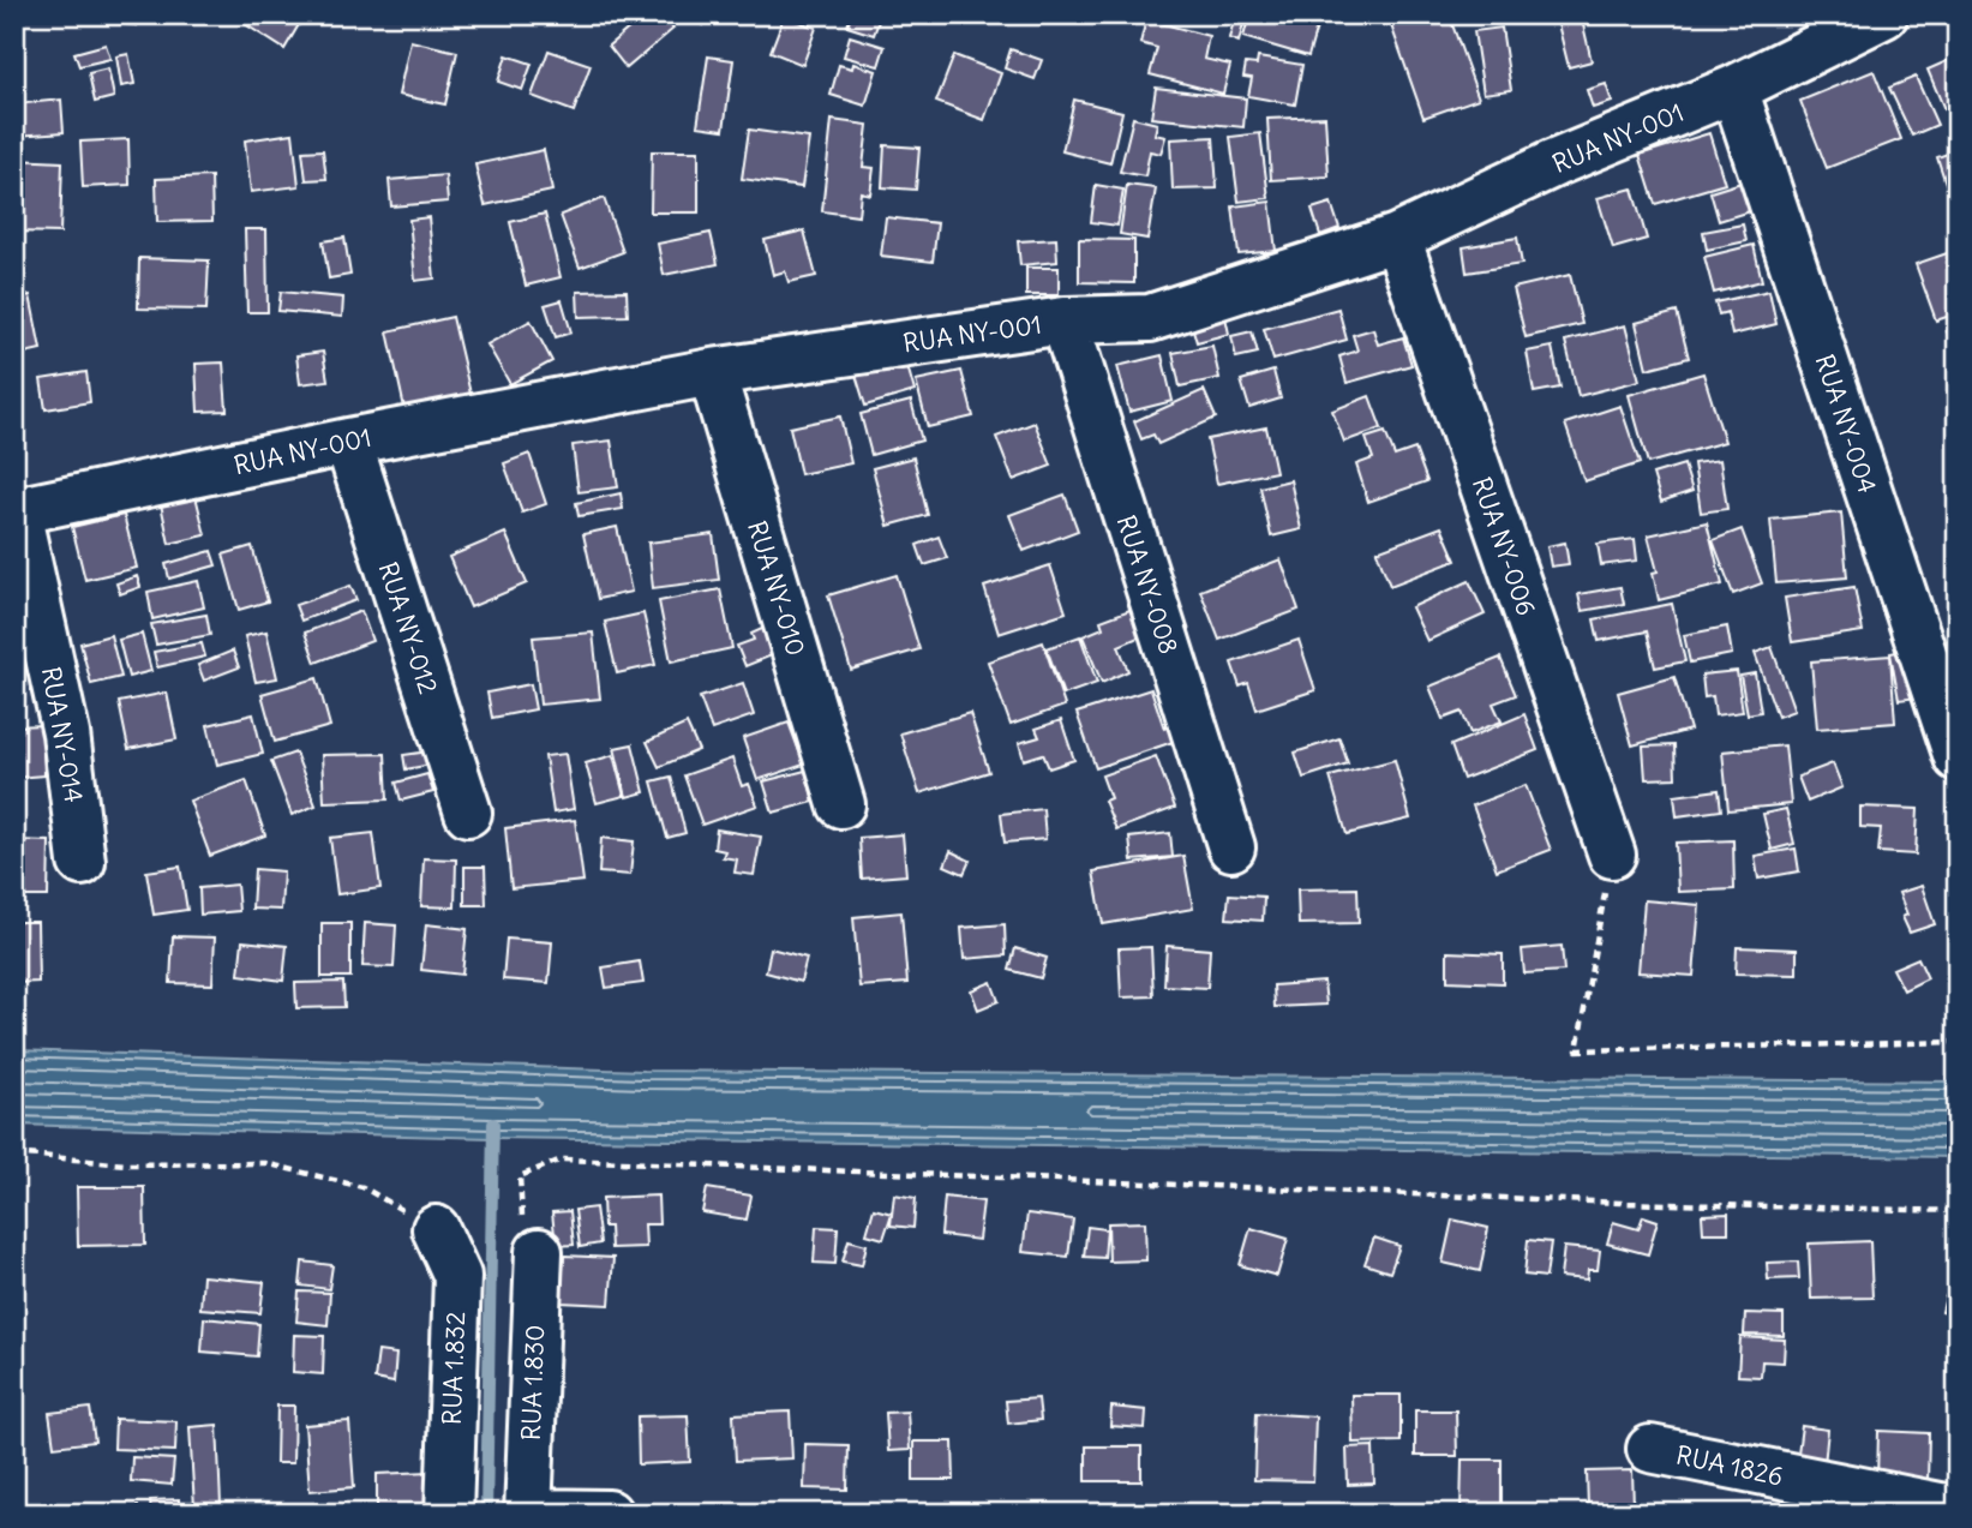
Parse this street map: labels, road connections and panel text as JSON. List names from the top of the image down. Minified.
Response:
{"streets":{"street":["RUA NY-001","RUA NY-004","RUA NY-006","RUA NY-008","RUA NY-010","RUA NY-012","RUA NY-014","RUA 1.832","RUA 1.830","RUA 1826"]},"crossings":[["RUA NY-001","RUA NY-004"],["RUA NY-001","RUA NY-006"],["RUA NY-001","RUA NY-008"],["RUA NY-001","RUA NY-010"],["RUA NY-001","RUA NY-012"],["RUA NY-001","RUA NY-014"]]}
